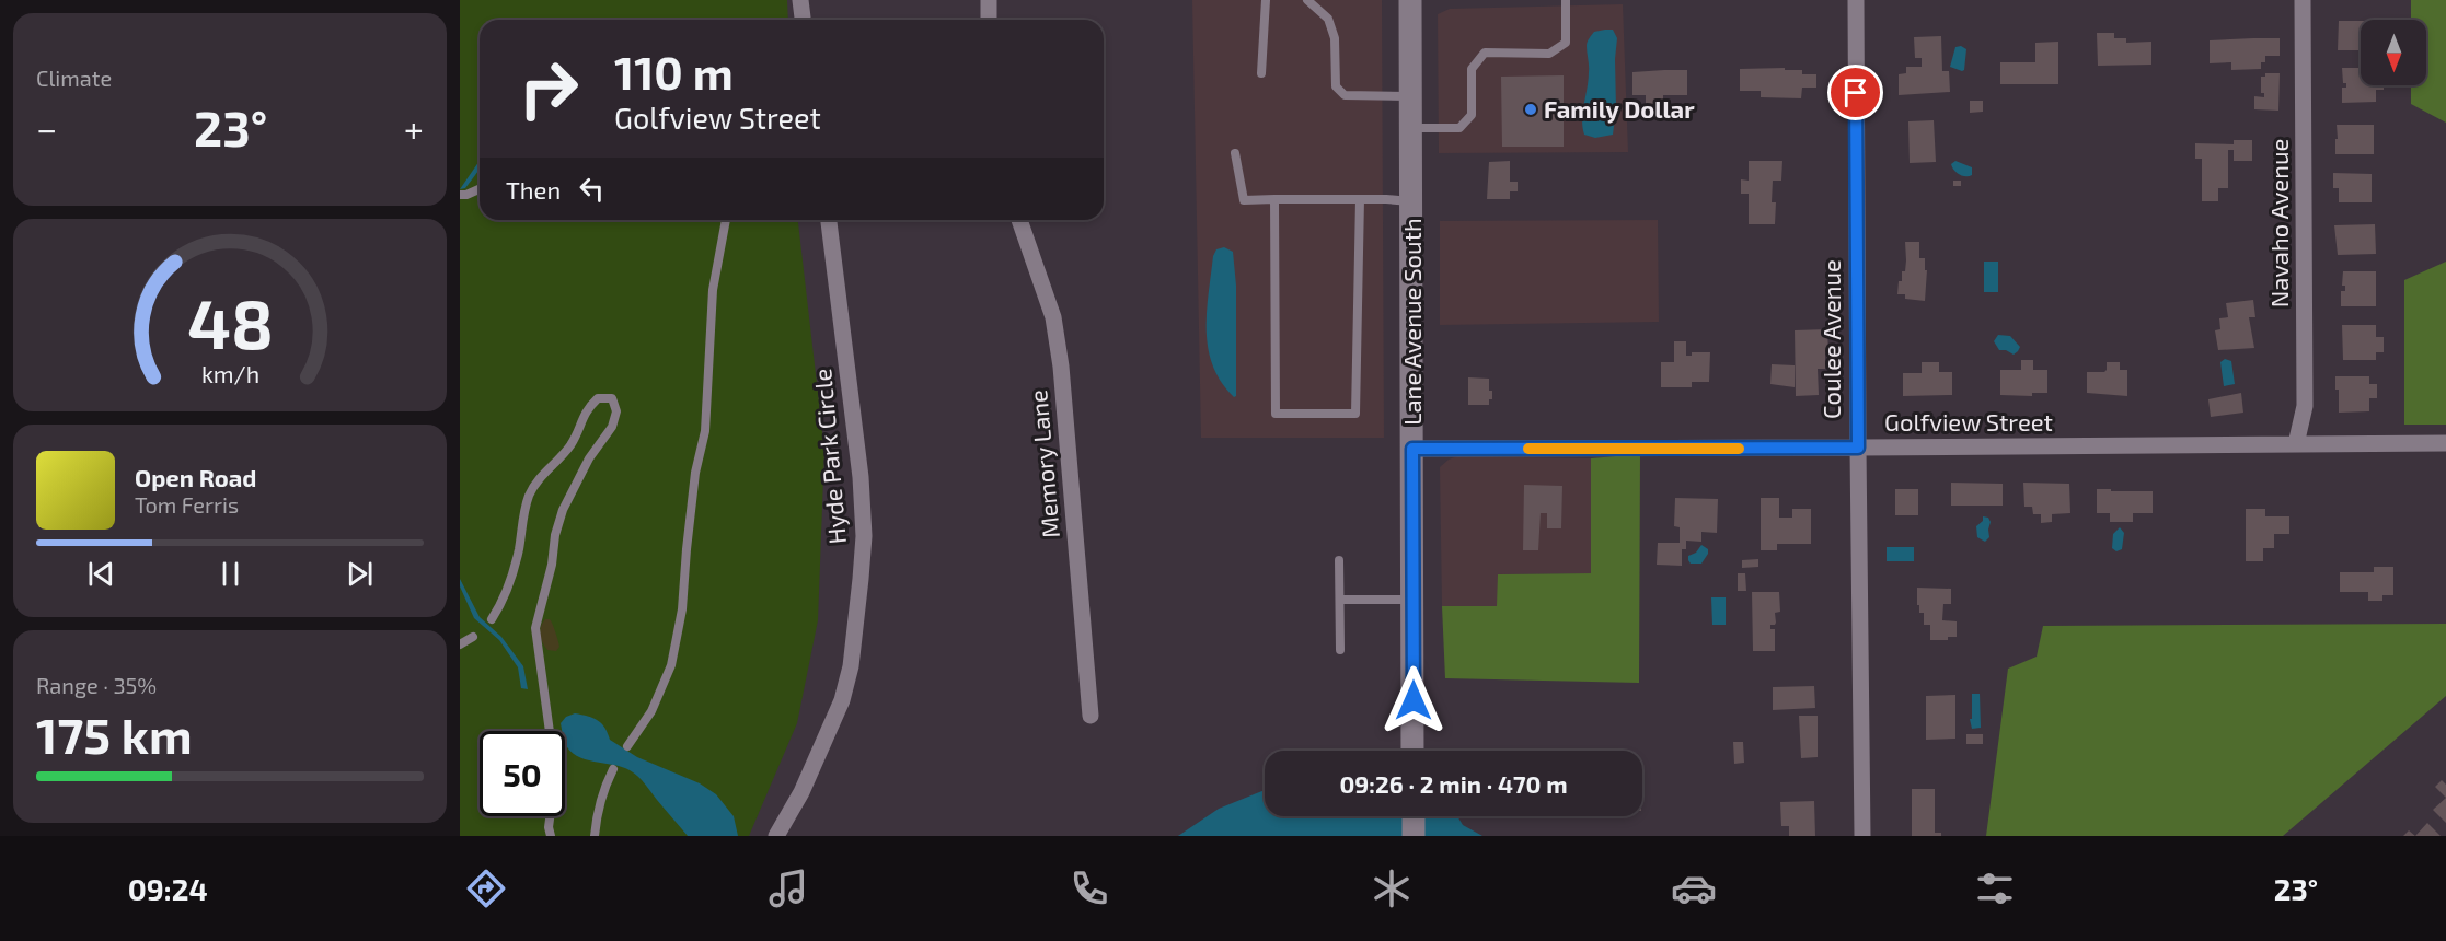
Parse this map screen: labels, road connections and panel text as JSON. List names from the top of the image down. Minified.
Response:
{"streets":{"main road":["Lane Avenue South"],"street":["Navaho Avenue","Coulee Avenue","Golfview Street","Hyde Park Circle","Memory Lane"]},"crossings":[["Navaho Avenue","Golfview Street"],["Lane Avenue South","Golfview Street"],["Coulee Avenue","Golfview Street"]],"places":["Family Dollar"],"north":"bottom","page":{"tile":["Climate",["Range · 35%","175 km"]],"turn":["110 m","Golfview Street"],"heat":["−","23°","+"],"then":"Then","song":["Open Road","Tom Ferris"],"limit":"50","trip":"09:26 · 2 min · 470 m","tabs":["09:24","23°"],"gauge":["48","km/h"]}}
